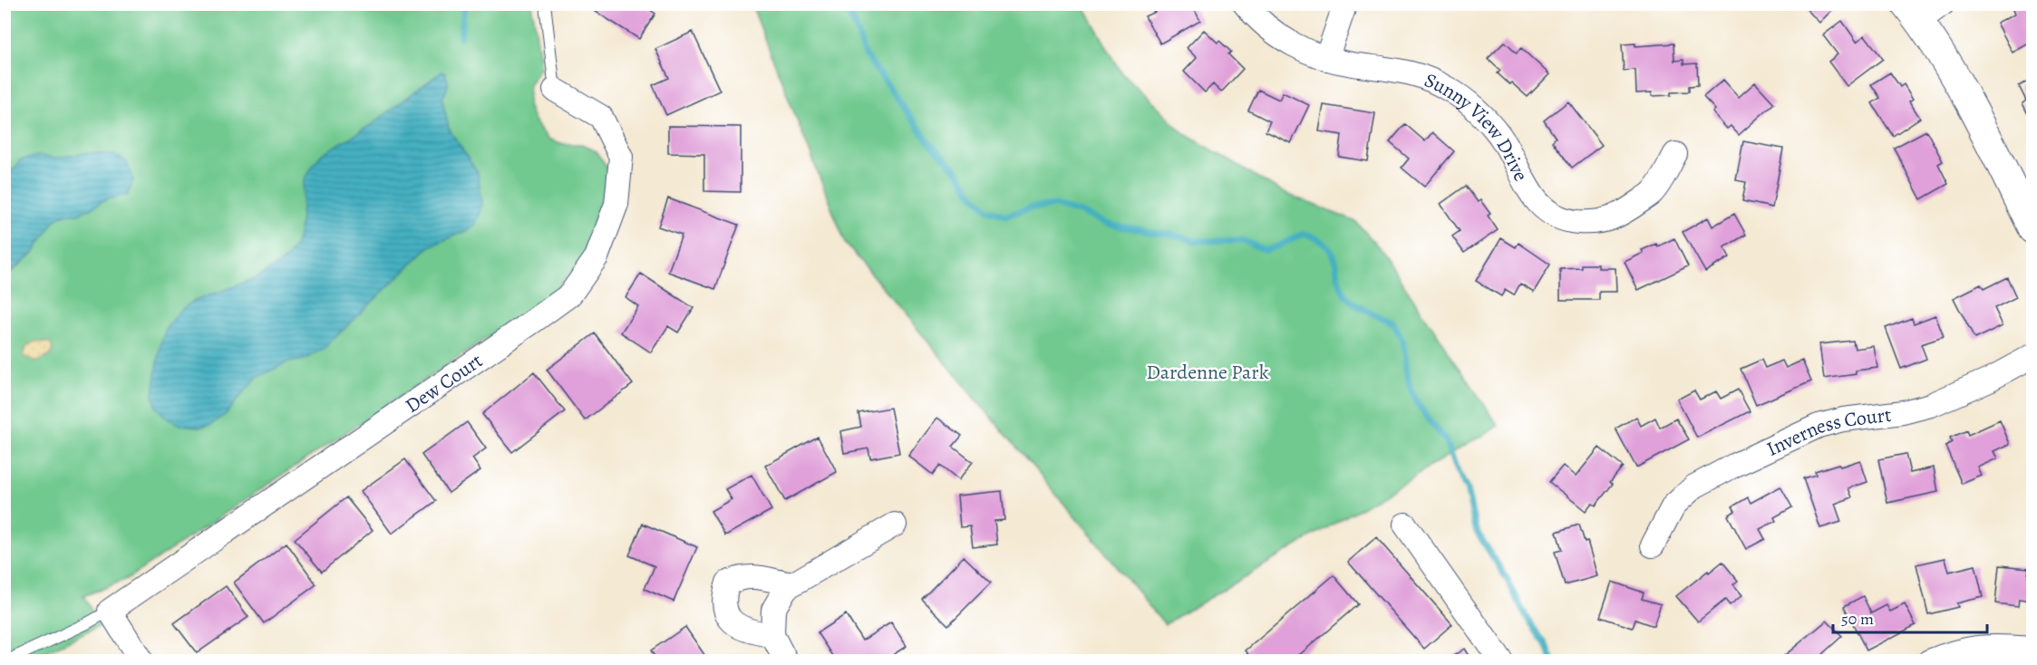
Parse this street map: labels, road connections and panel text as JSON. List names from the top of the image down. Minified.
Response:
{"streets":{"street":["Sunny View Drive","Dew Court","Inverness Court"]},"parks":["Dardenne Park"],"scale_bar":"50 m"}
